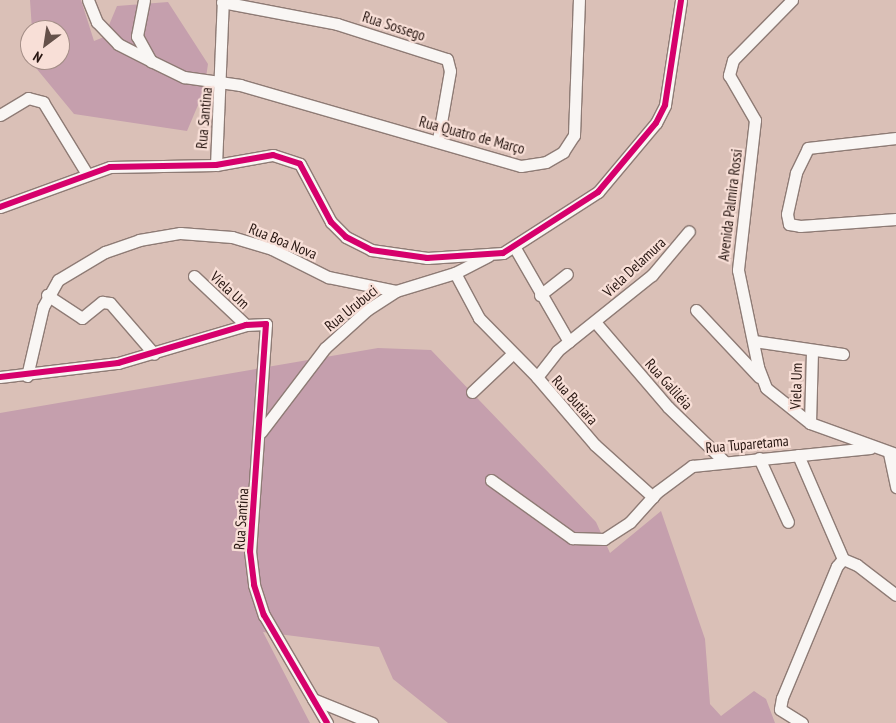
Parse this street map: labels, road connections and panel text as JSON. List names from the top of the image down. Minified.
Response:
{"streets":{"street":["Rua Sossego","Rua Santina","Rua Quatro de Março","Avenida Palmira Rossi","Rua Boa Nova","Viela Delamura","Viela Um","Rua Urubuci","Rua Galiléia","Rua Butiara","Rua Tuparetama"]},"crossings":[["Rua Sossego","Rua Santina"],["Rua Sossego","Rua Quatro de Março"],["Rua Santina","Rua Quatro de Março"],["Rua Santina","Rua Boa Nova"],["Rua Santina","Viela Um"],["Rua Santina","Rua Urubuci"],["Rua Boa Nova","Rua Urubuci"],["Viela Delamura","Rua Galiléia"],["Viela Delamura","Rua Butiara"],["Rua Galiléia","Rua Butiara"],["Rua Galiléia","Rua Tuparetama"],["Rua Butiara","Rua Tuparetama"]],"north":"bottom left"}
